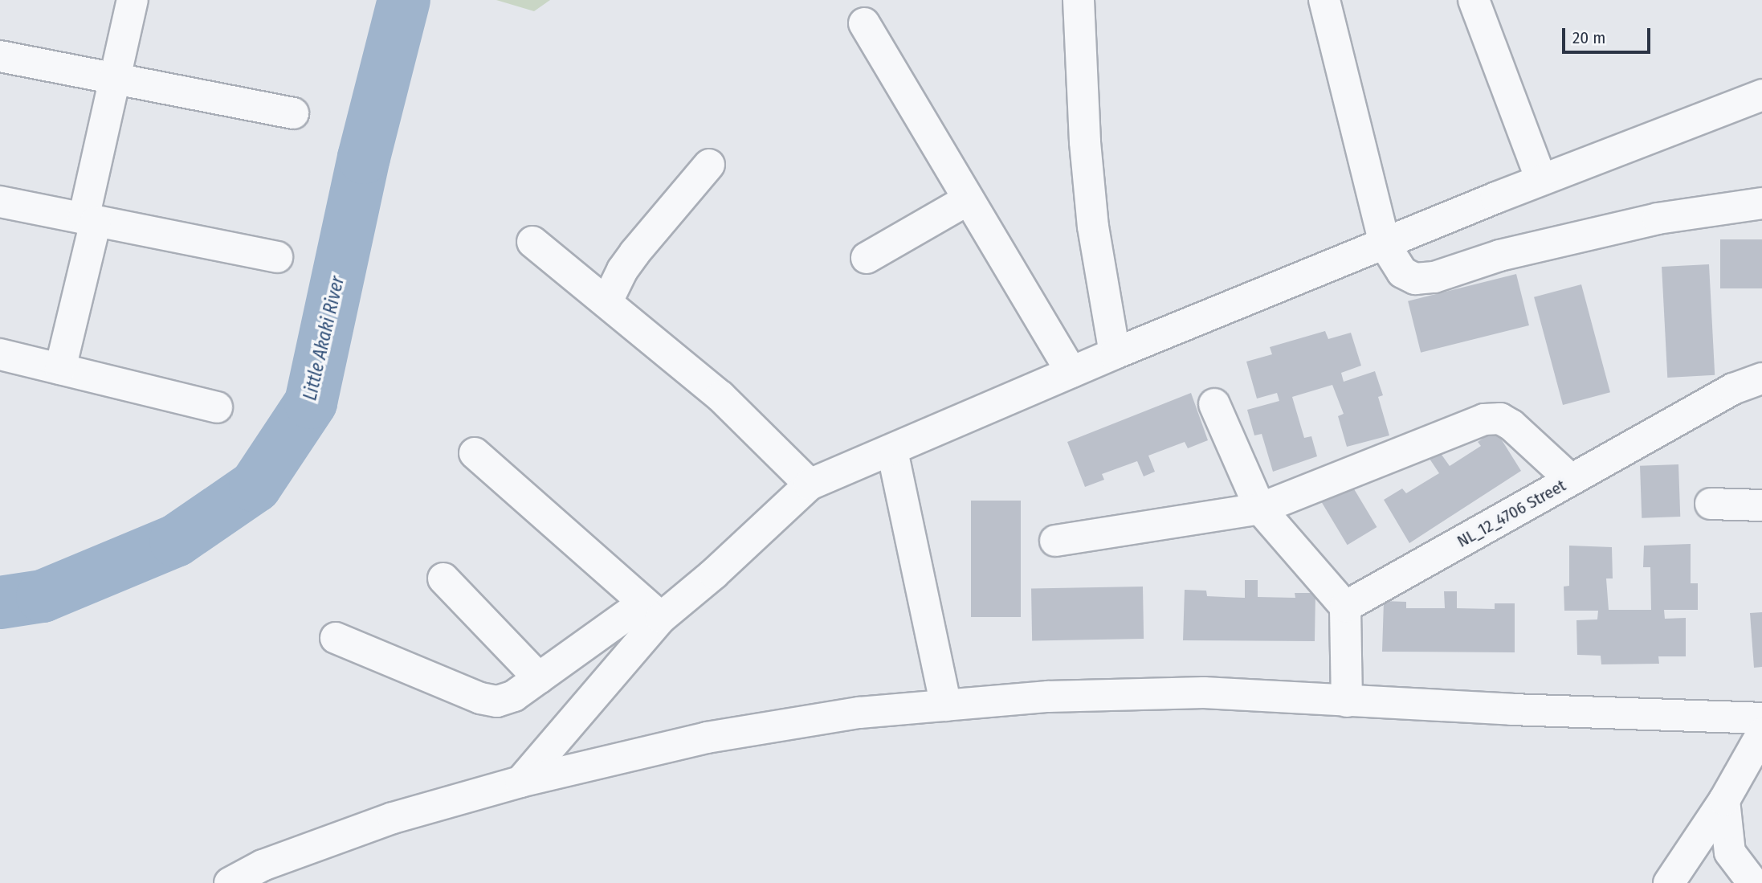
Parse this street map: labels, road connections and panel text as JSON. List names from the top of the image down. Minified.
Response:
{"streets":{"street":["NL_12_4706 Street"]},"water":["Little Akaki River"],"scale_bar":"20 m"}
